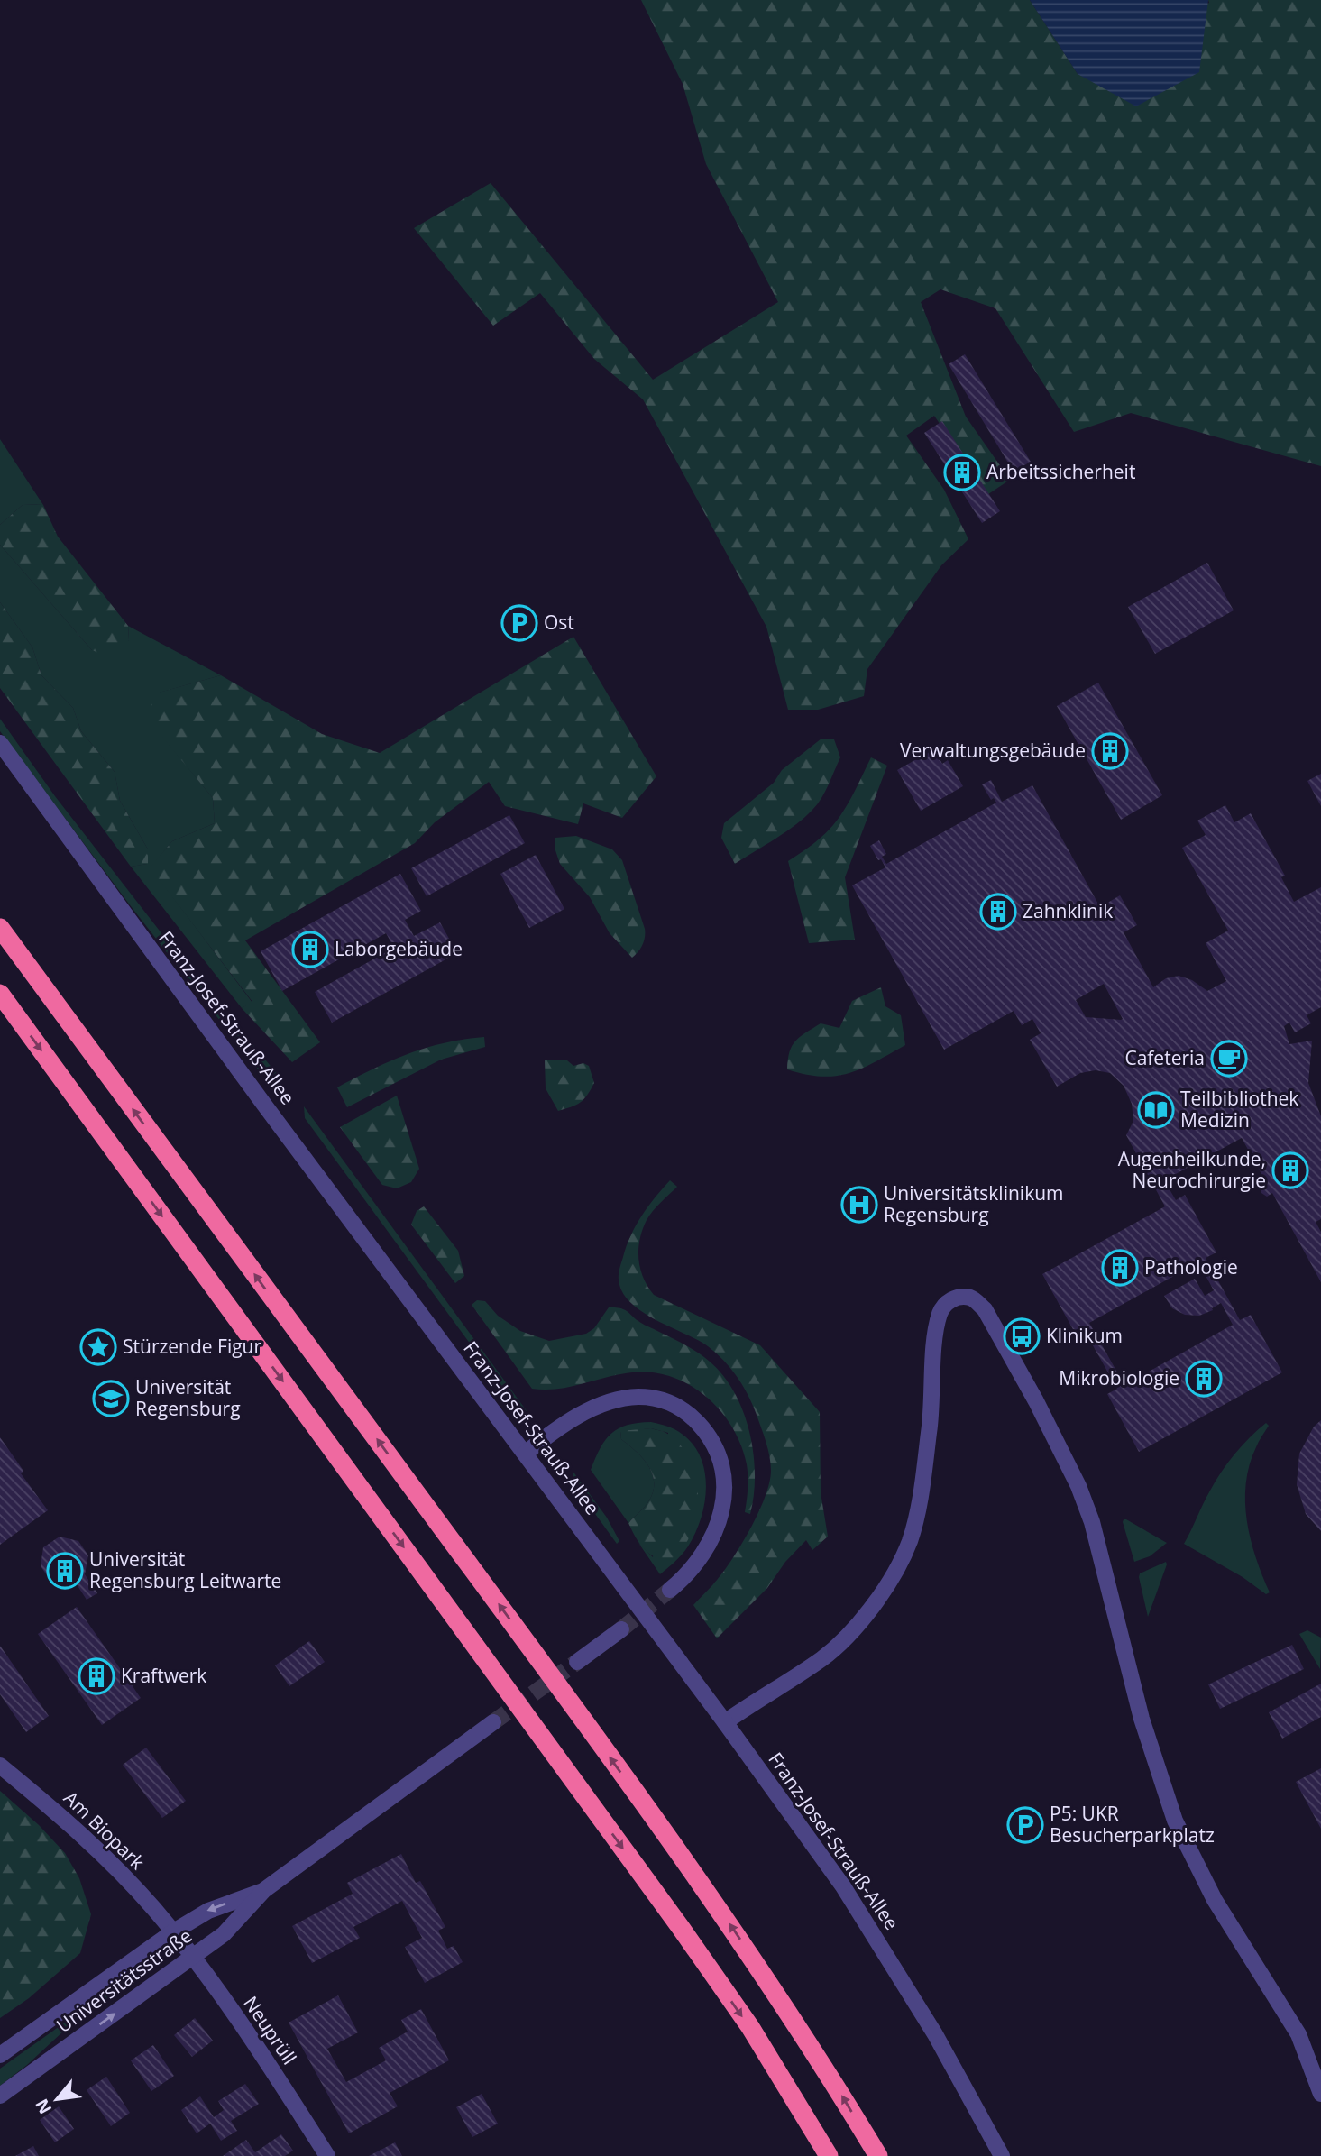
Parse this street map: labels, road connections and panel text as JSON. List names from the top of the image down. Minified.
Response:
{"streets":{"street":["Franz-Josef-Strauß-Allee","Am Biopark","Universitätsstraße","Neuprüll"]},"crossings":[["Am Biopark","Universitätsstraße"],["Am Biopark","Neuprüll"],["Universitätsstraße","Neuprüll"]],"places":{"building":["Arbeitssicherheit","Verwaltungsgebäude","Zahnklinik","Laborgebäude","Augenheilkunde, Neurochirurgie","Pathologie","Mikrobiologie","Universität Regensburg Leitwarte","Kraftwerk"],"parking":["Ost","P5: UKR Besucherparkplatz"],"cafe":["Cafeteria"],"library":["Teilbibliothek Medizin"],"hospital":["Universitätsklinikum Regensburg"],"bus stop":["Klinikum"],"place":["Stürzende Figur"],"school or university":["Universität Regensburg"]},"north":"bottom left"}
